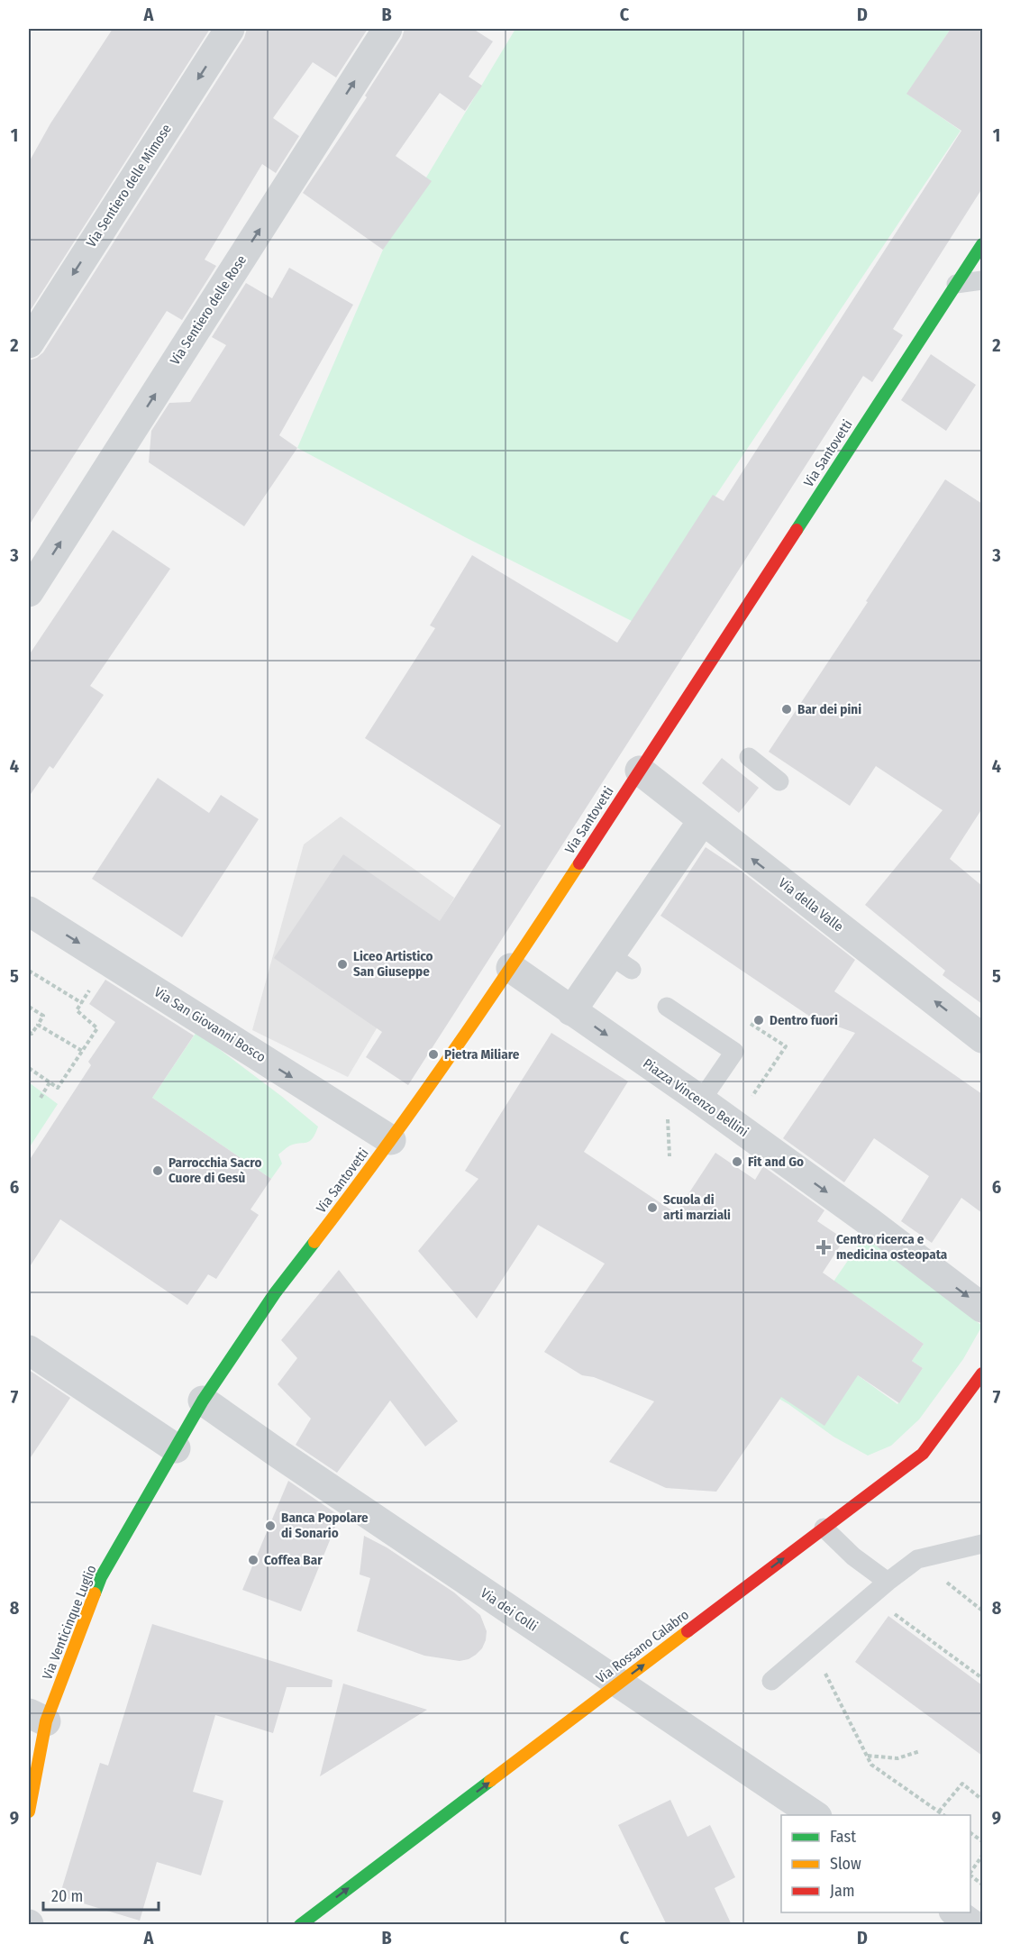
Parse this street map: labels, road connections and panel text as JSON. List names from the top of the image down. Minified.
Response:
{"streets":{"main road":["Via Santovetti","Via Venticinque Luglio","Via Rossano Calabro"],"street":["Via Sentiero delle Mimose","Via Sentiero delle Rose","Via della Valle","Via San Giovanni Bosco","Piazza Vincenzo Bellini","Via dei Colli"]},"crossings":[["Via Santovetti","Via della Valle"],["Via Santovetti","Via San Giovanni Bosco"],["Via Santovetti","Piazza Vincenzo Bellini"],["Via Santovetti","Via dei Colli"],["Via Santovetti","Via Venticinque Luglio"],["Via dei Colli","Via Venticinque Luglio"],["Via dei Colli","Via Rossano Calabro"]],"one_way":["Via Sentiero delle Mimose","Via Sentiero delle Rose","Via della Valle","Via San Giovanni Bosco","Piazza Vincenzo Bellini","Via Rossano Calabro"],"places":{"other":["Bar dei pini","Liceo Artistico San Giuseppe","Dentro fuori","Pietra Miliare","Fit and Go","Parrocchia Sacro Cuore di Gesù","Scuola di arti marziali","Banca Popolare di Sonario","Coffea Bar"],"health":["Centro ricerca e medicina osteopata"]},"legend":["Fast","Slow","Jam"],"scale_bar":"20 m","grid":{"columns":["A","B","C","D"],"rows":["1","2","3","4","5","6","7","8","9"]}}
